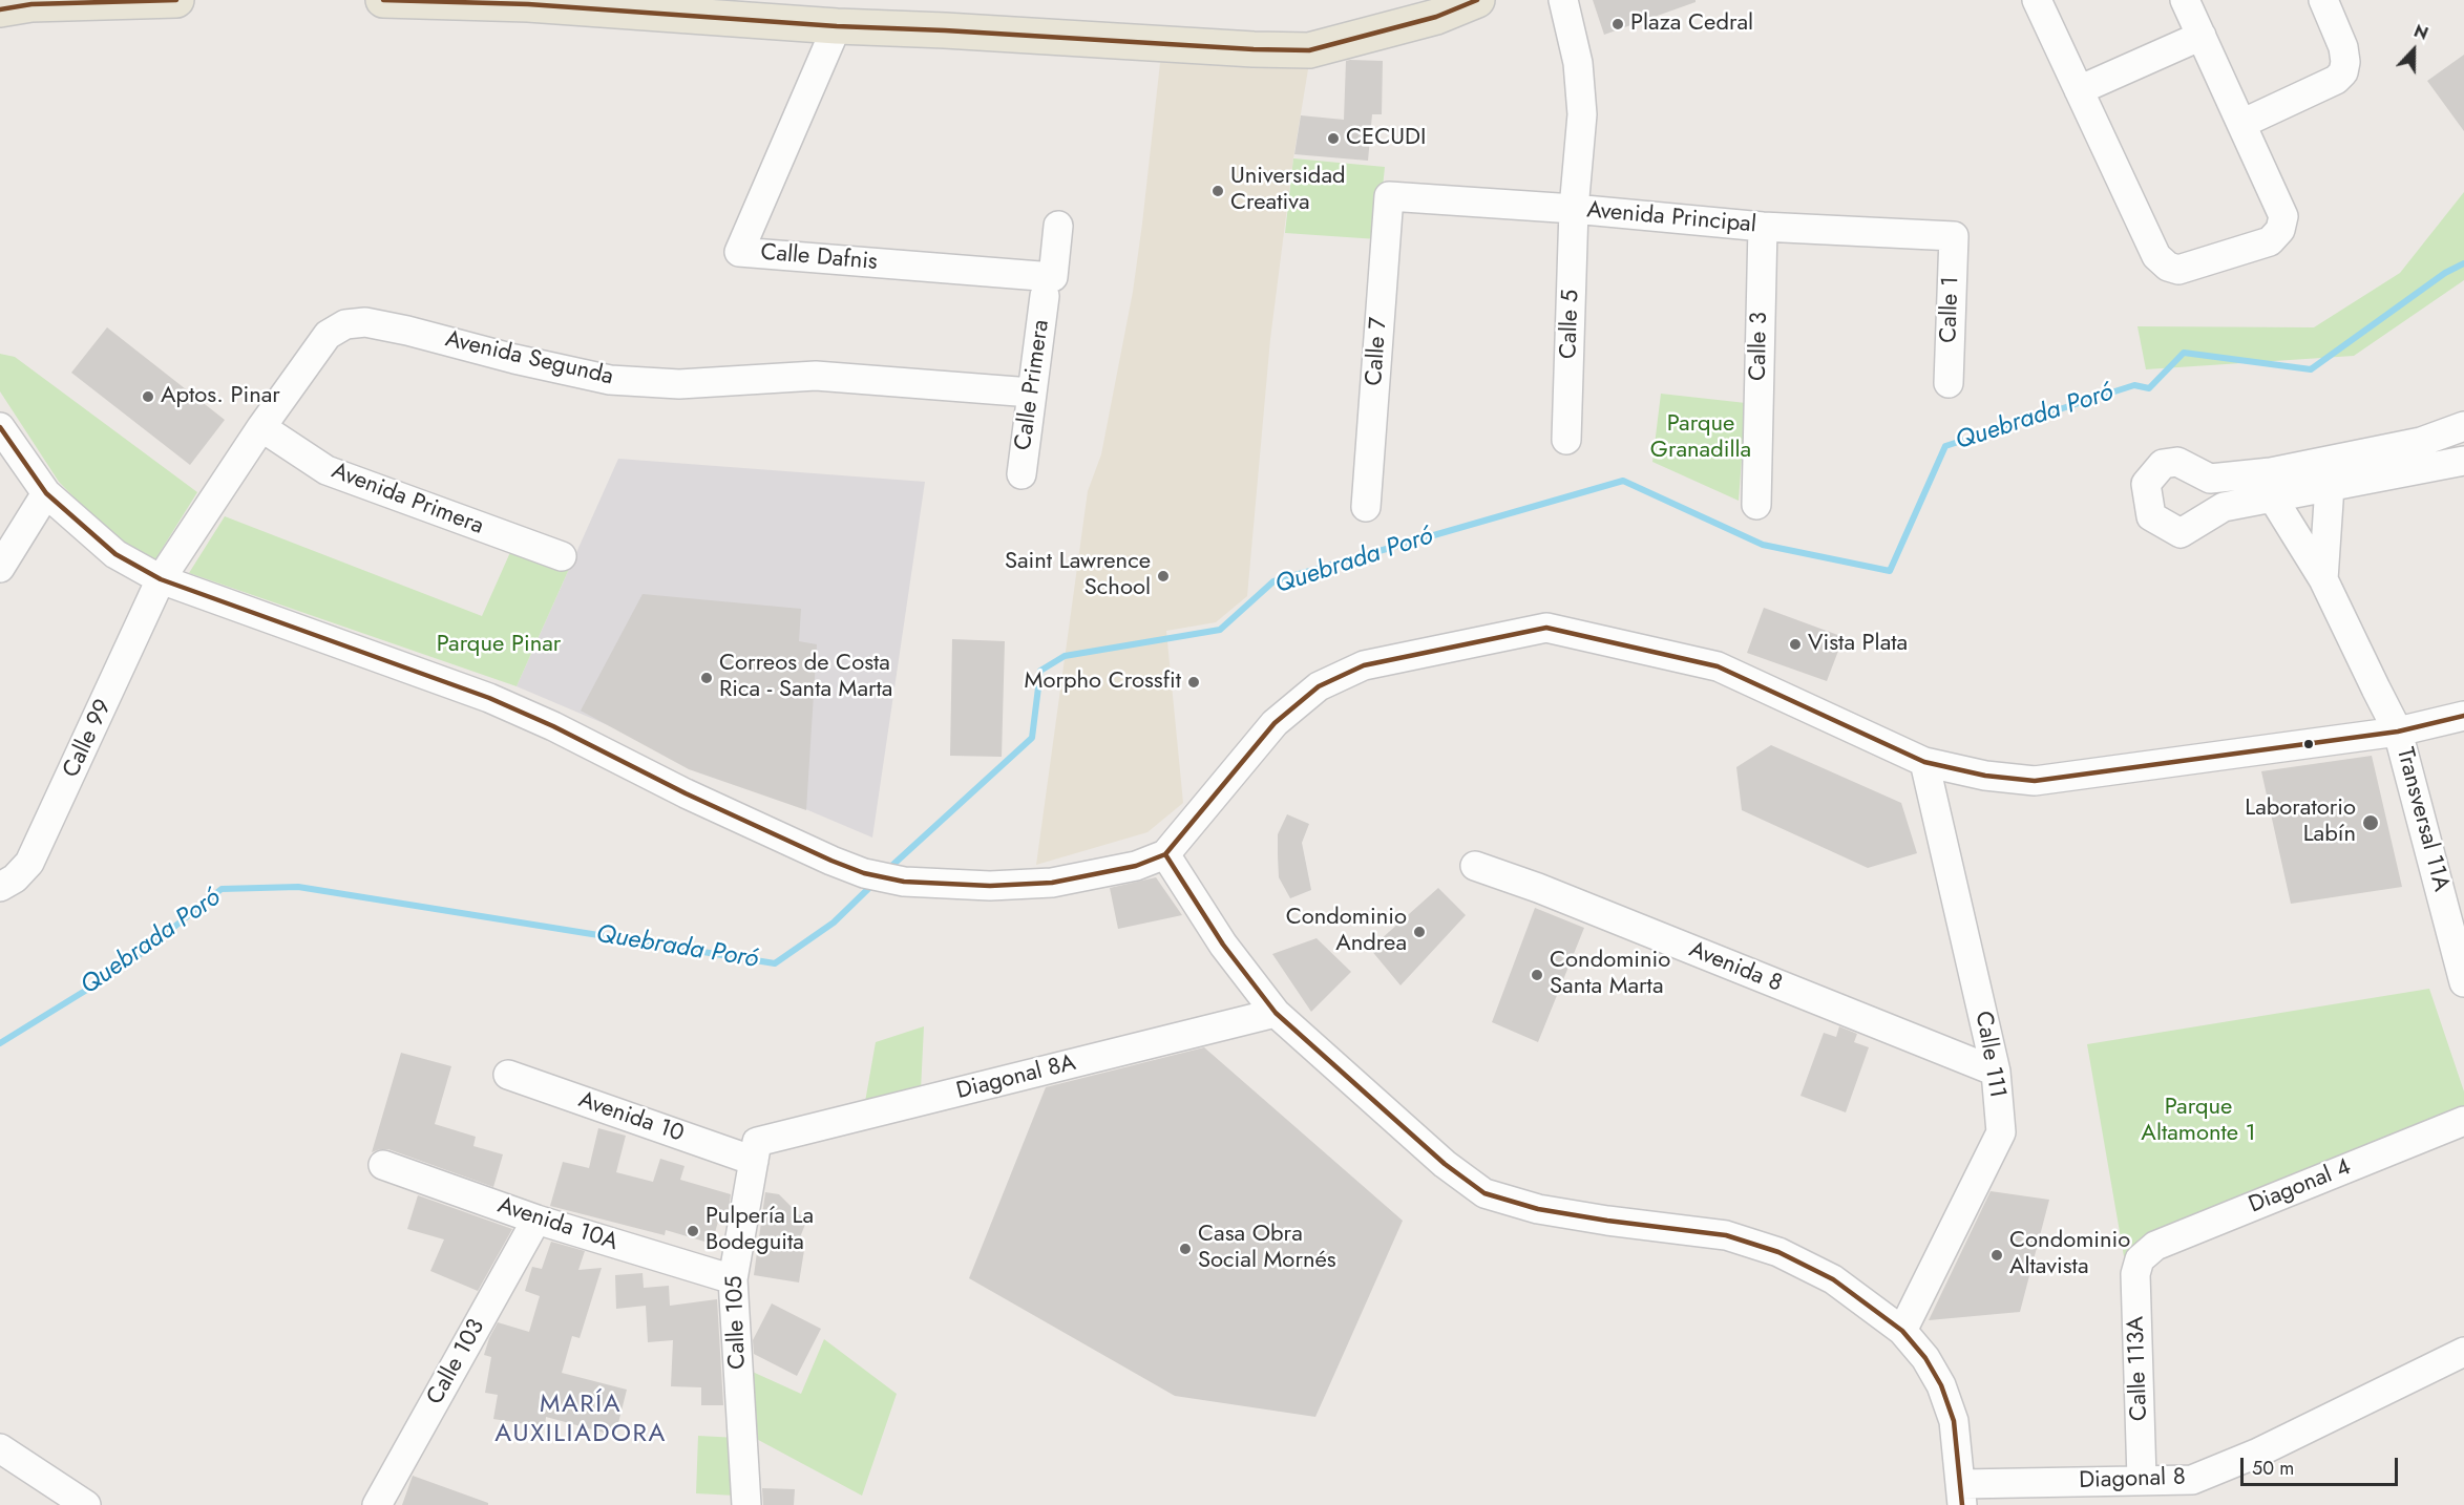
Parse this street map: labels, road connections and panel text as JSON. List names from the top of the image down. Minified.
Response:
{"streets":{"street":["Avenida Principal","Calle Dafnis","Calle 1","Calle 5","Calle 3","Calle 7","Avenida Segunda","Calle Primera","Avenida Primera","Calle 99","Transversal 11A","Avenida 8","Calle 111","Diagonal 8A","Avenida 10","Diagonal 4","Avenida 10A","Calle 105","Calle 103","Calle 113A","Diagonal 8"]},"crossings":[["Avenida Principal","Calle 1"],["Avenida Principal","Calle 5"],["Avenida Principal","Calle 3"],["Avenida Principal","Calle 7"],["Avenida Segunda","Calle Primera"],["Avenida Segunda","Avenida Primera"],["Avenida Segunda","Calle 99"],["Avenida 8","Calle 111"],["Diagonal 8A","Avenida 10"],["Diagonal 8A","Calle 105"],["Avenida 10","Calle 105"],["Diagonal 4","Calle 113A"],["Avenida 10A","Calle 105"],["Avenida 10A","Calle 103"],["Calle 113A","Diagonal 8"]],"districts":["MARÍA AUXILIADORA"],"water":["Quebrada Poró"],"parks":["Parque Granadilla","Parque Pinar","Parque Altamonte 1"],"places":["Plaza Cedral","CECUDI","Universidad Creativa","Aptos. Pinar","Saint Lawrence School","Vista Plata","Correos de Costa Rica - Santa Marta","Morpho Crossfit","Laboratorio Labín","Condominio Andrea","Condominio Santa Marta","Pulpería La Bodeguita","Casa Obra Social Mornés","Condominio Altavista"],"lines":["transit line 50"],"scale_bar":"50 m","north":"top"}
